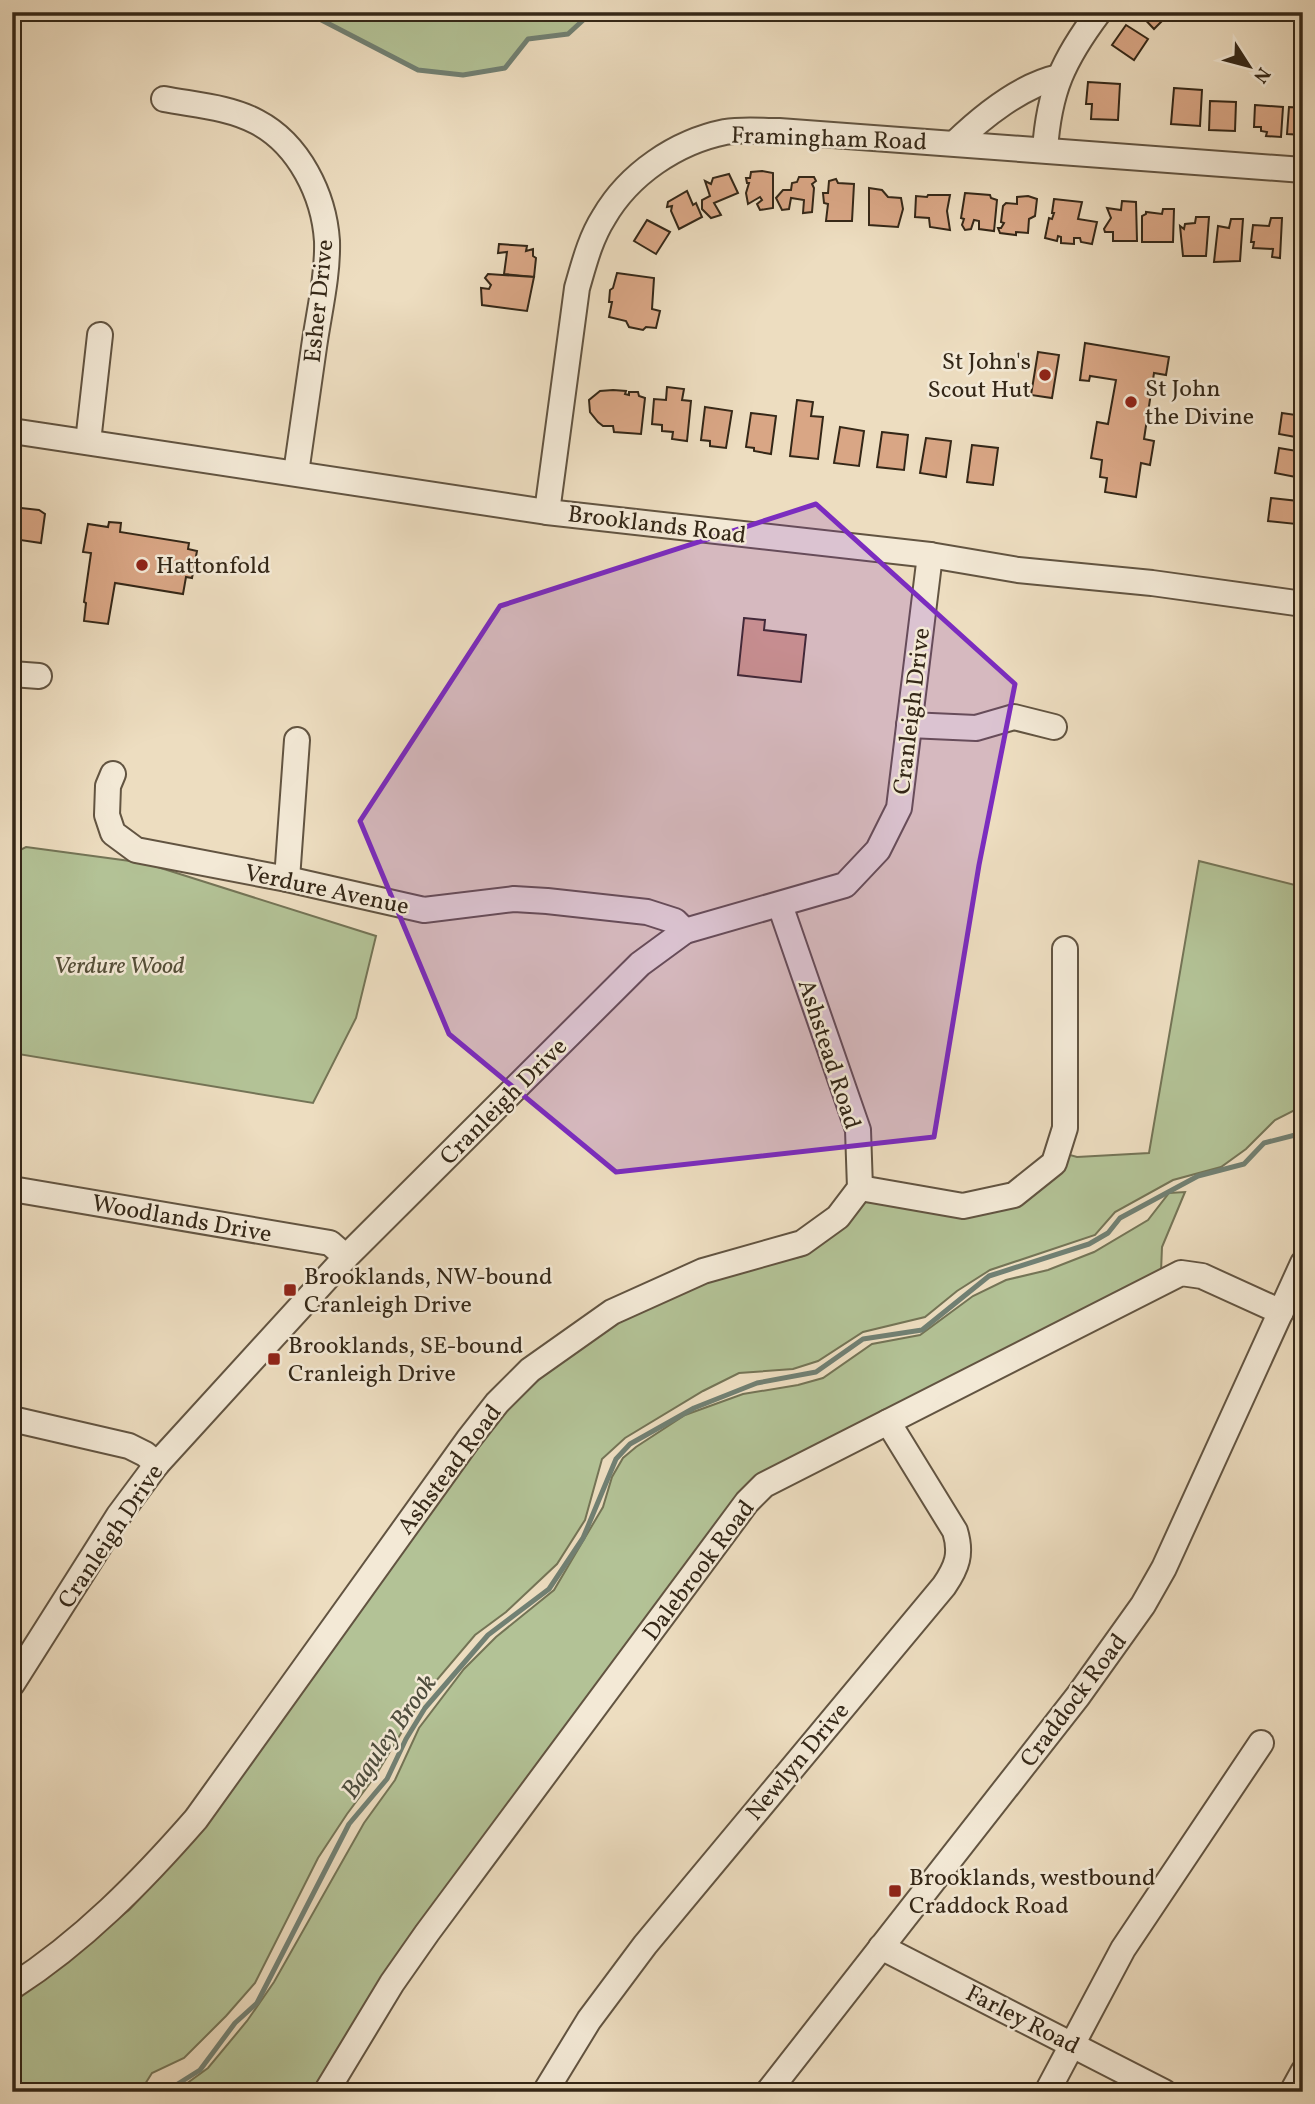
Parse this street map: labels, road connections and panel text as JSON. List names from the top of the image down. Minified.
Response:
{"streets":{"street":["Framingham Road","Esher Drive","Brooklands Road","Cranleigh Drive","Verdure Avenue","Ashstead Road","Woodlands Drive","Dalebrook Road","Craddock Road","Newlyn Drive","Farley Road"]},"crossings":[["Framingham Road","Brooklands Road"],["Esher Drive","Brooklands Road"],["Brooklands Road","Cranleigh Drive"],["Cranleigh Drive","Verdure Avenue"],["Cranleigh Drive","Ashstead Road"],["Cranleigh Drive","Woodlands Drive"],["Dalebrook Road","Craddock Road"],["Dalebrook Road","Newlyn Drive"],["Craddock Road","Farley Road"]],"water":["Baguley Brook"],"parks":["Verdure Wood"],"places":{"other":["St John's Scout Hut","St John the Divine","Hattonfold"],"transit":["Brooklands, NW-bound Cranleigh Drive","Brooklands, SE-bound Cranleigh Drive","Brooklands, westbound Craddock Road"]},"north":"bottom right"}
